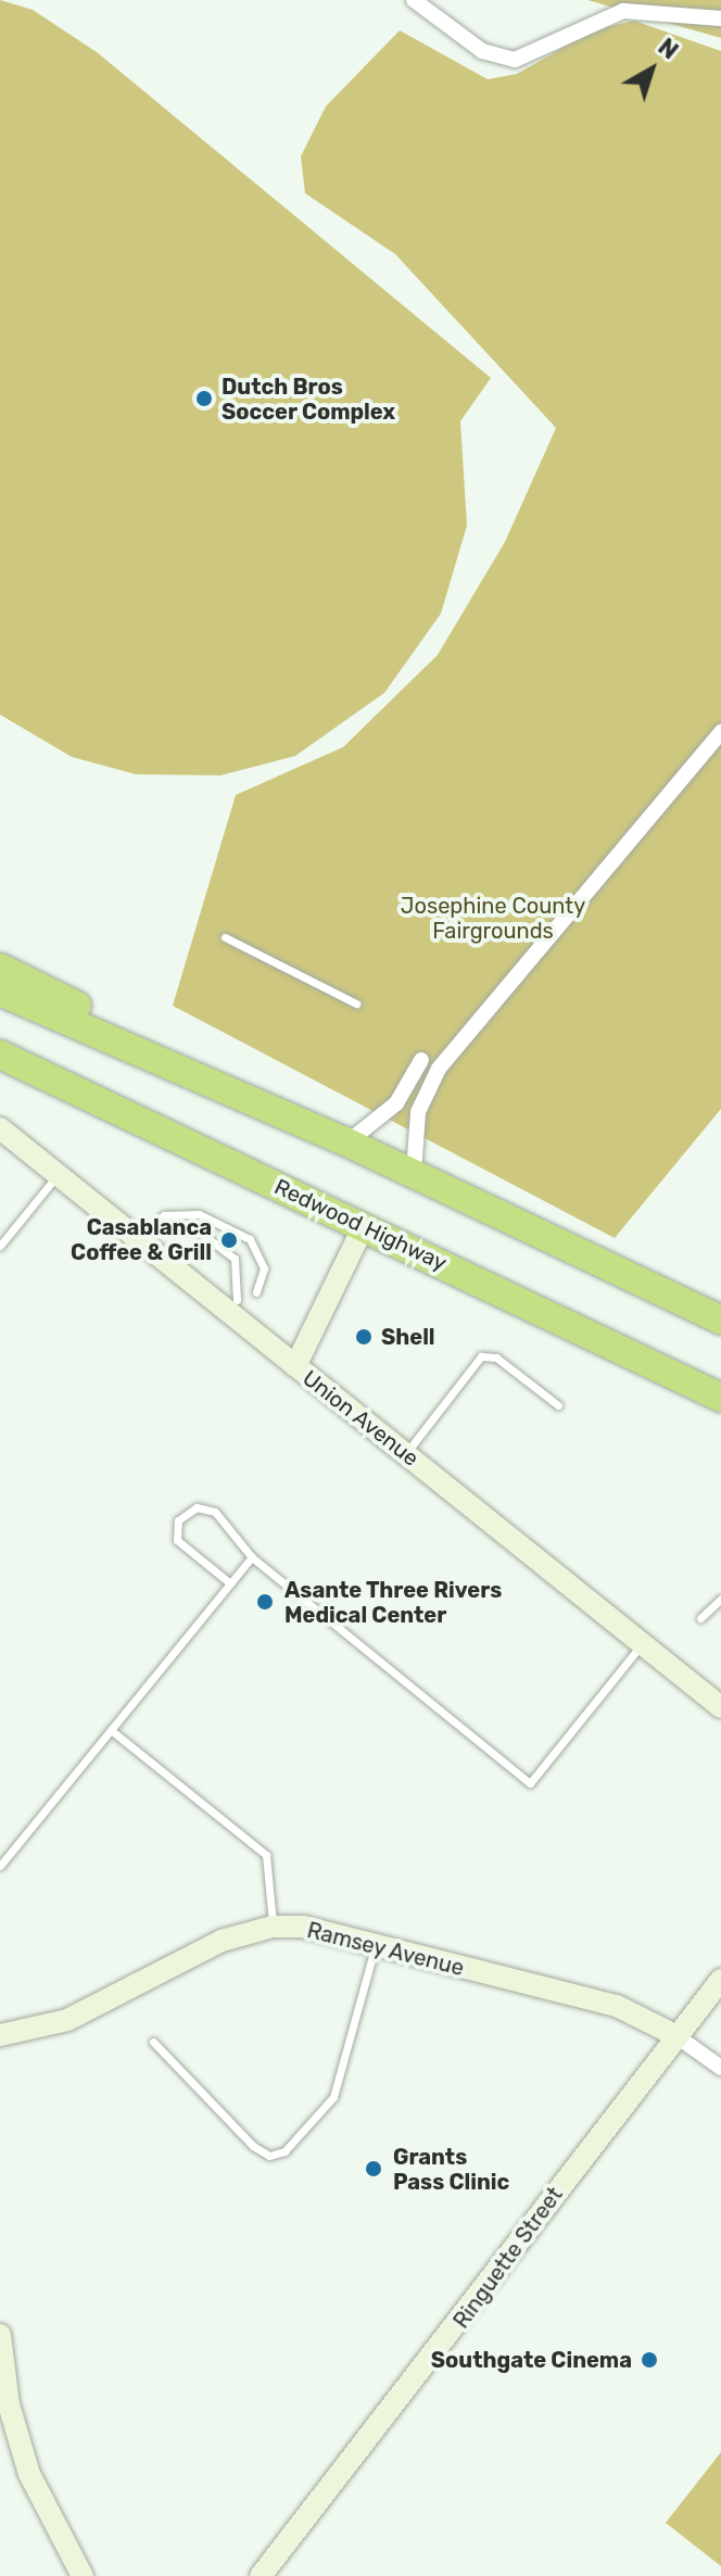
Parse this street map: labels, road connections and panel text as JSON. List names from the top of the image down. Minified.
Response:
{"streets":{"highway":["Redwood Highway"],"street":["Union Avenue","Ramsey Avenue","Ringuette Street"]},"crossings":[["Ramsey Avenue","Ringuette Street"]],"parks":["Josephine County Fairgrounds"],"places":["Dutch Bros Soccer Complex","Casablanca Coffee & Grill","Shell","Asante Three Rivers Medical Center","Grants Pass Clinic","Southgate Cinema"],"north":"top right"}
